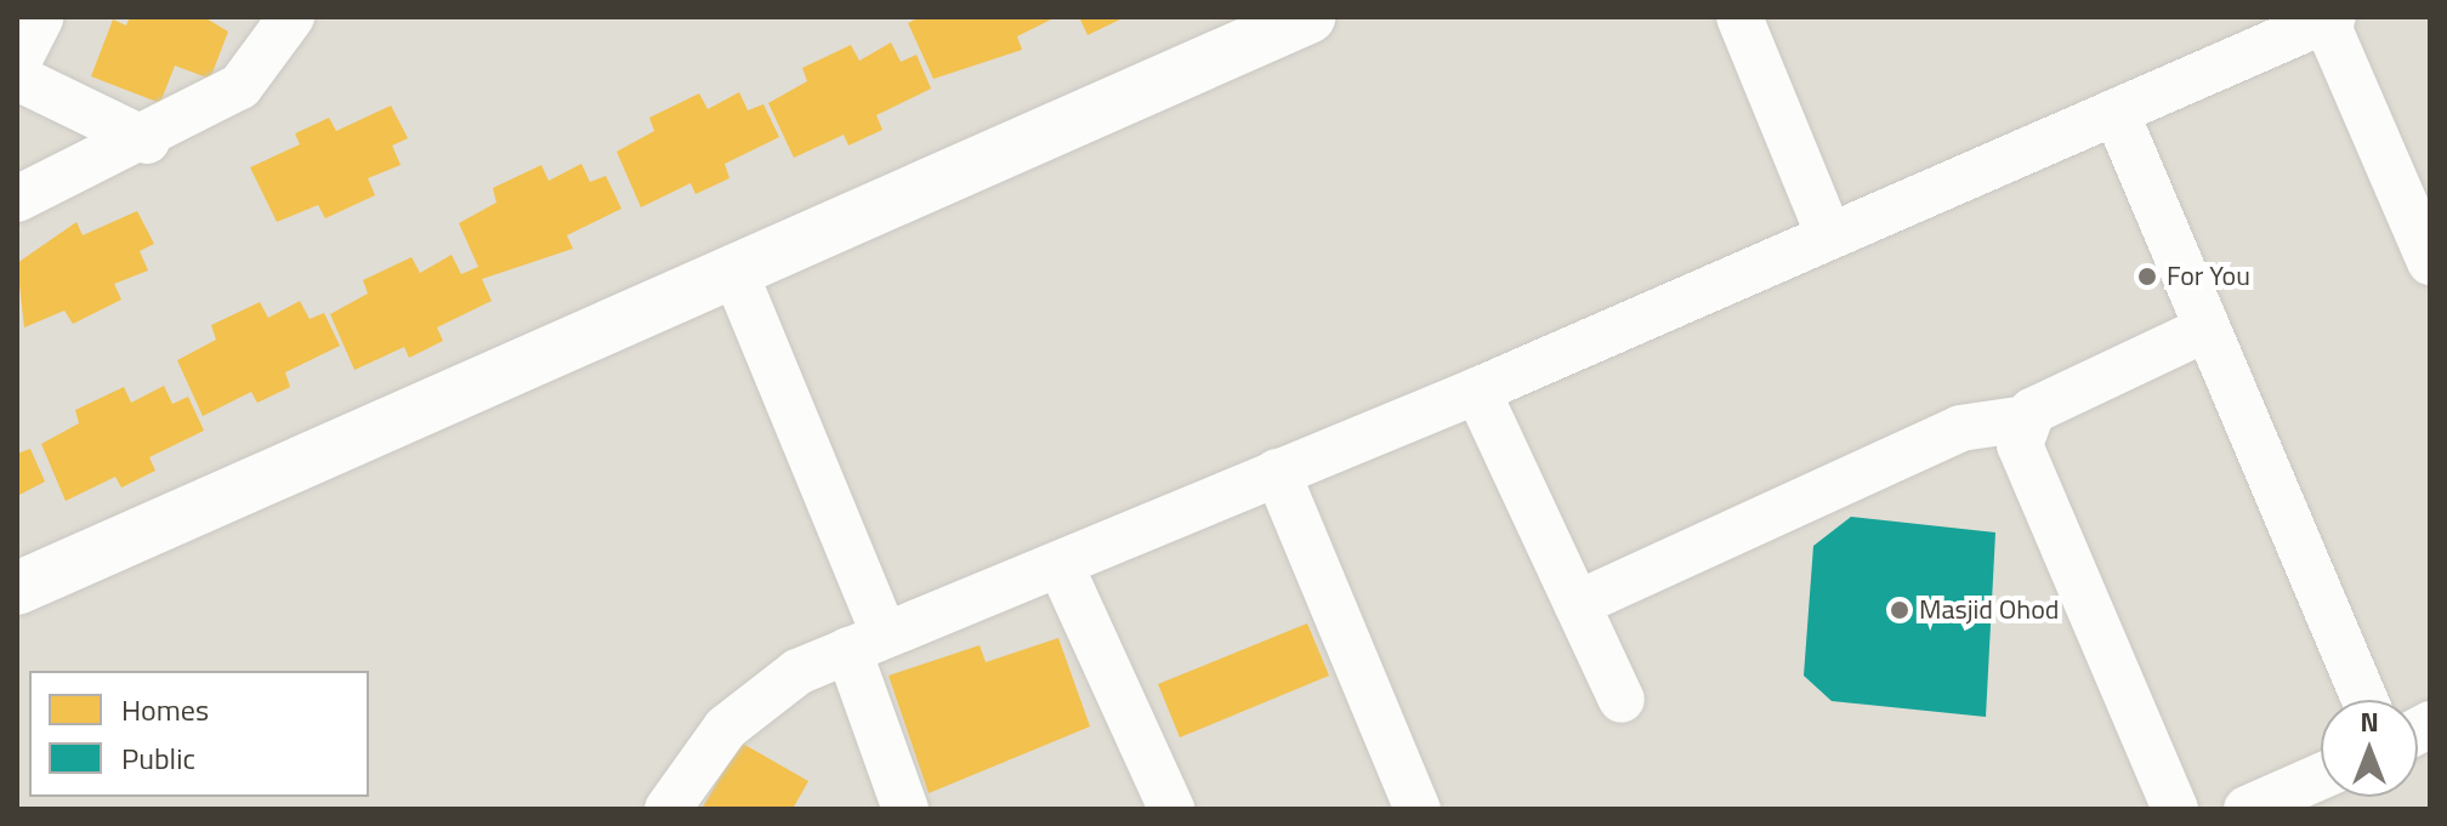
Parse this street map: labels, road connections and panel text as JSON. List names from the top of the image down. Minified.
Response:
{"places":["For You","Masjid Ohod"],"legend":["Homes","Public"],"north":"top"}
